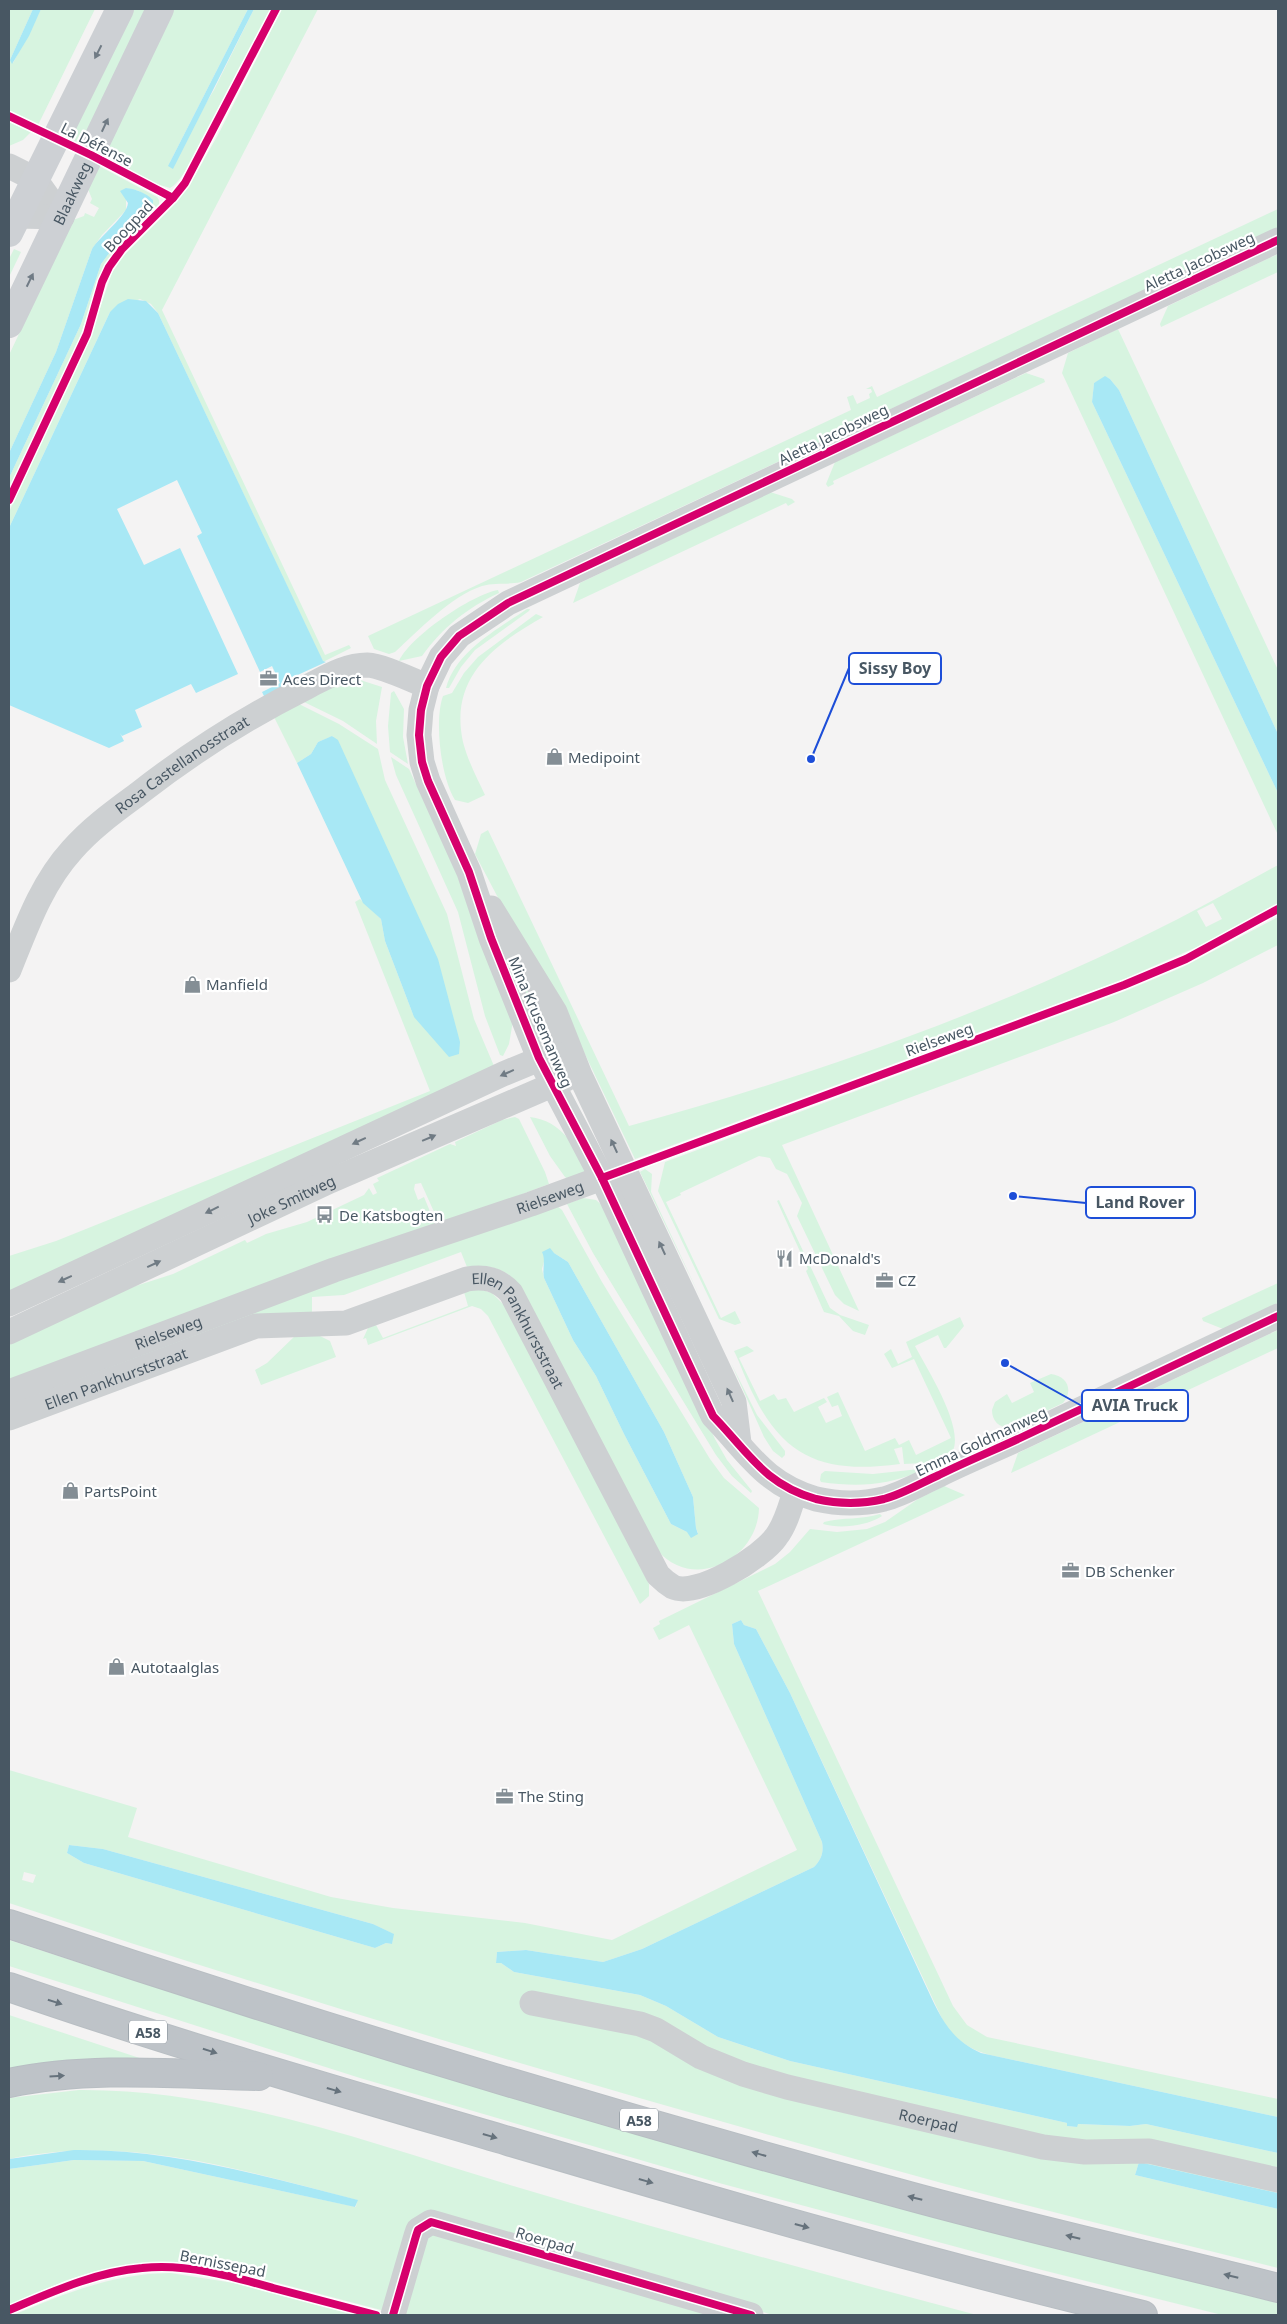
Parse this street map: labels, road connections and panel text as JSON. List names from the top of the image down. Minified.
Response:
{"streets":{"highway":["A58"],"main road":["Blaakweg"],"street":["Aletta Jacobsweg","Rosa Castellanosstraat","Mina Krusemanweg","Rielseweg","Joke Smitweg","Ellen Pankhurststraat","Emma Goldmanweg","Roerpad"],"cycle path":["La Défense","Boogpad","Bernissepad"]},"crossings":[["Aletta Jacobsweg","Rosa Castellanosstraat"],["Aletta Jacobsweg","Mina Krusemanweg"],["Rosa Castellanosstraat","Mina Krusemanweg"],["Mina Krusemanweg","Rielseweg"],["Mina Krusemanweg","Joke Smitweg"],["Mina Krusemanweg","Ellen Pankhurststraat"],["Mina Krusemanweg","Emma Goldmanweg"],["Ellen Pankhurststraat","Emma Goldmanweg"]],"places":{"office":["Aces Direct","CZ","DB Schenker","The Sting"],"shop":["Medipoint","Manfield","PartsPoint","Autotaalglas"],"other":["Sissy Boy","Land Rover","AVIA Truck"],"bus stop":["De Katsbogten"],"restaurant":["McDonald's"]}}
